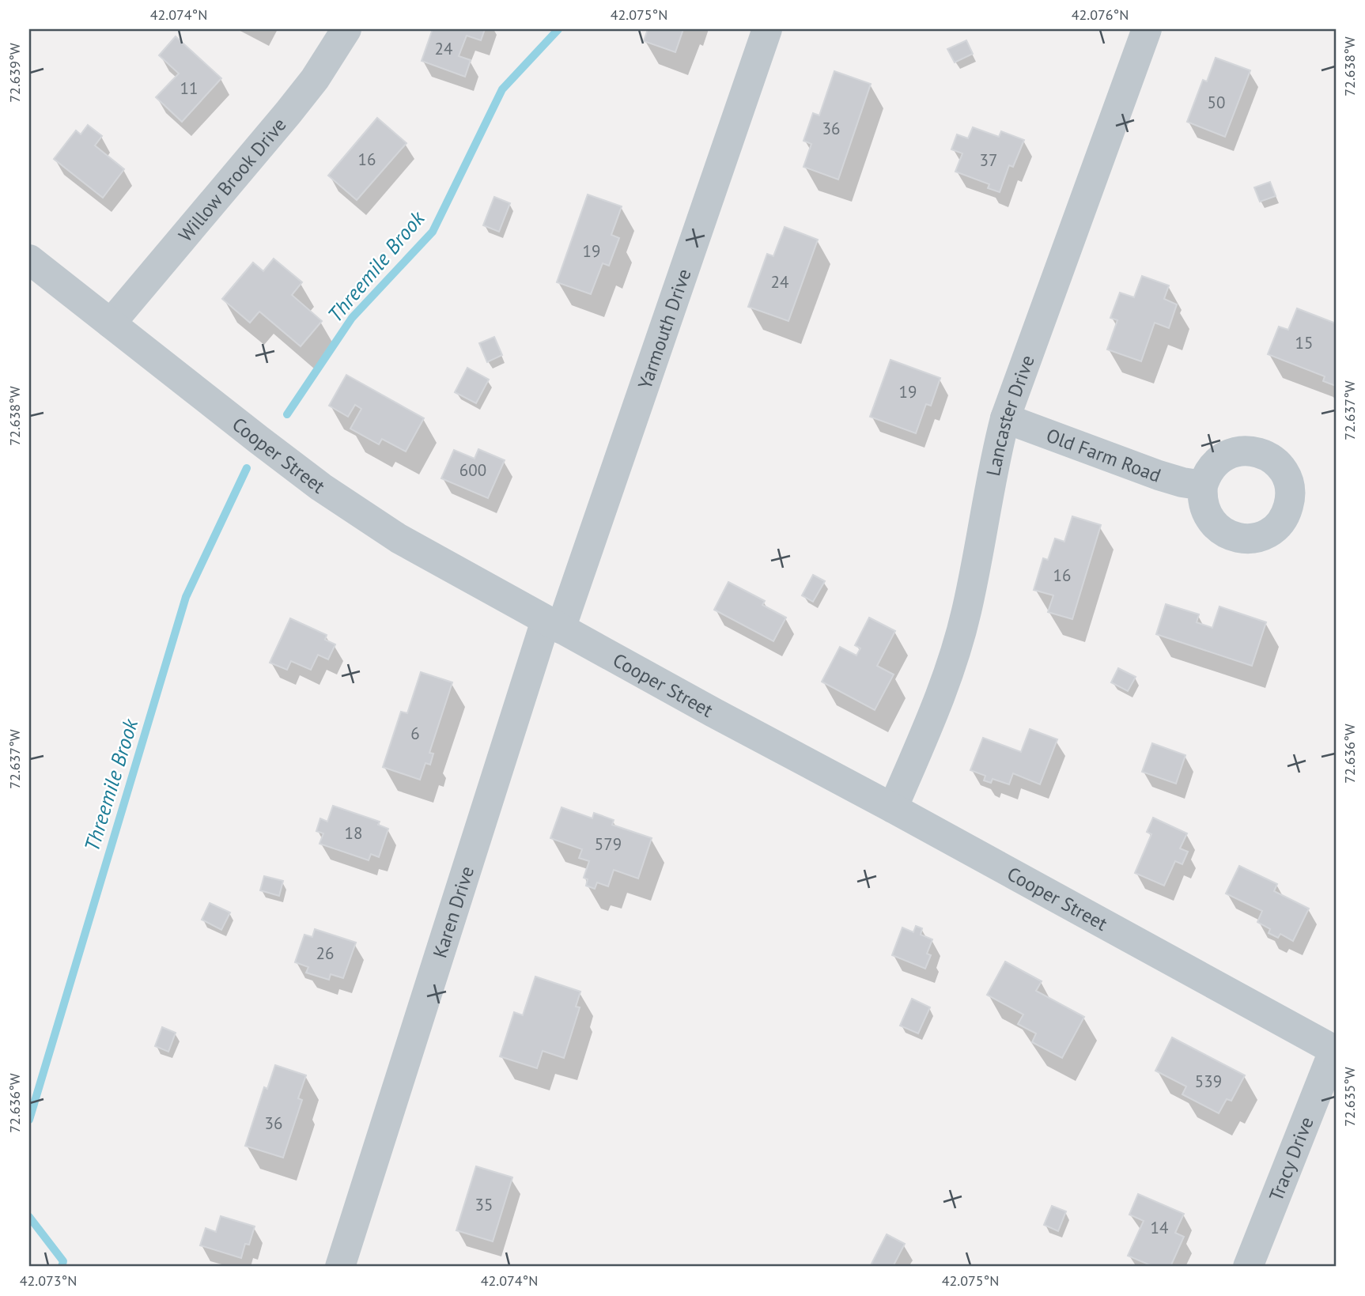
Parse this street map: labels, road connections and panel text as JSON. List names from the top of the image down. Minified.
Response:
{"streets":{"street":["Willow Brook Drive","Yarmouth Drive","Lancaster Drive","Old Farm Road","Cooper Street","Karen Drive","Tracy Drive"]},"crossings":[["Willow Brook Drive","Cooper Street"],["Yarmouth Drive","Cooper Street"],["Yarmouth Drive","Karen Drive"],["Lancaster Drive","Old Farm Road"],["Lancaster Drive","Cooper Street"],["Cooper Street","Karen Drive"],["Cooper Street","Tracy Drive"]],"water":["Threemile Brook"],"house_numbers":["24","11","50","36","16","37","19","24","15","19","600","16","6","18","579","26","539","36","35","14"],"coordinates":["42.074°N","42.075°N","42.076°N","72.638°W","72.639°W","72.637°W","72.636°W","72.635°W","42.073°N"]}
